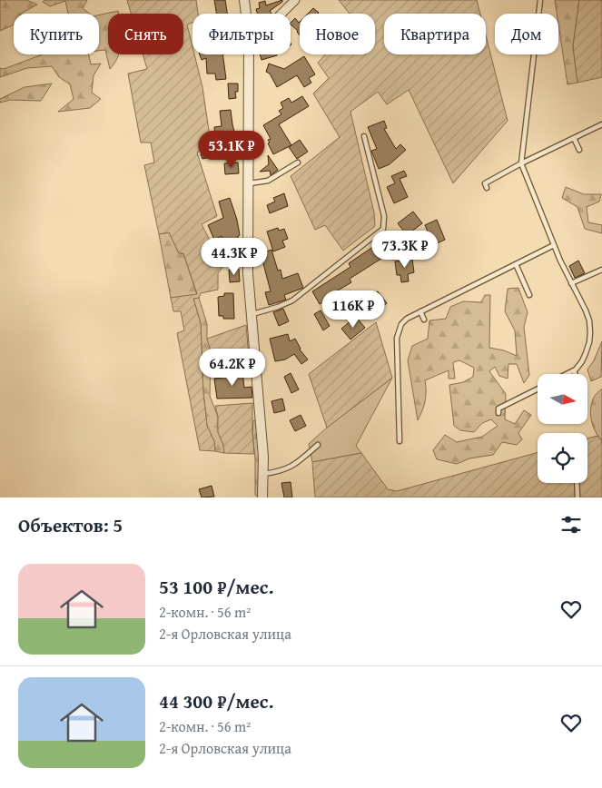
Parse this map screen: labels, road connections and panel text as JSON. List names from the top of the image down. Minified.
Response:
{"north":"right","page":{"chip":["Купить","Снять","Фильтры","Новое","Квартира","Дом"],"price":["53.1K ₽","73.3K ₽","44.3K ₽","116K ₽","64.2K ₽"],"heading":"Объектов: 5","list":[{"name":"53 100 ₽/мес.","note":"2-комн. · 56 m² · 2-я Орловская улица"},{"name":"44 300 ₽/мес.","note":"2-комн. · 56 m² · 2-я Орловская улица"}]}}
